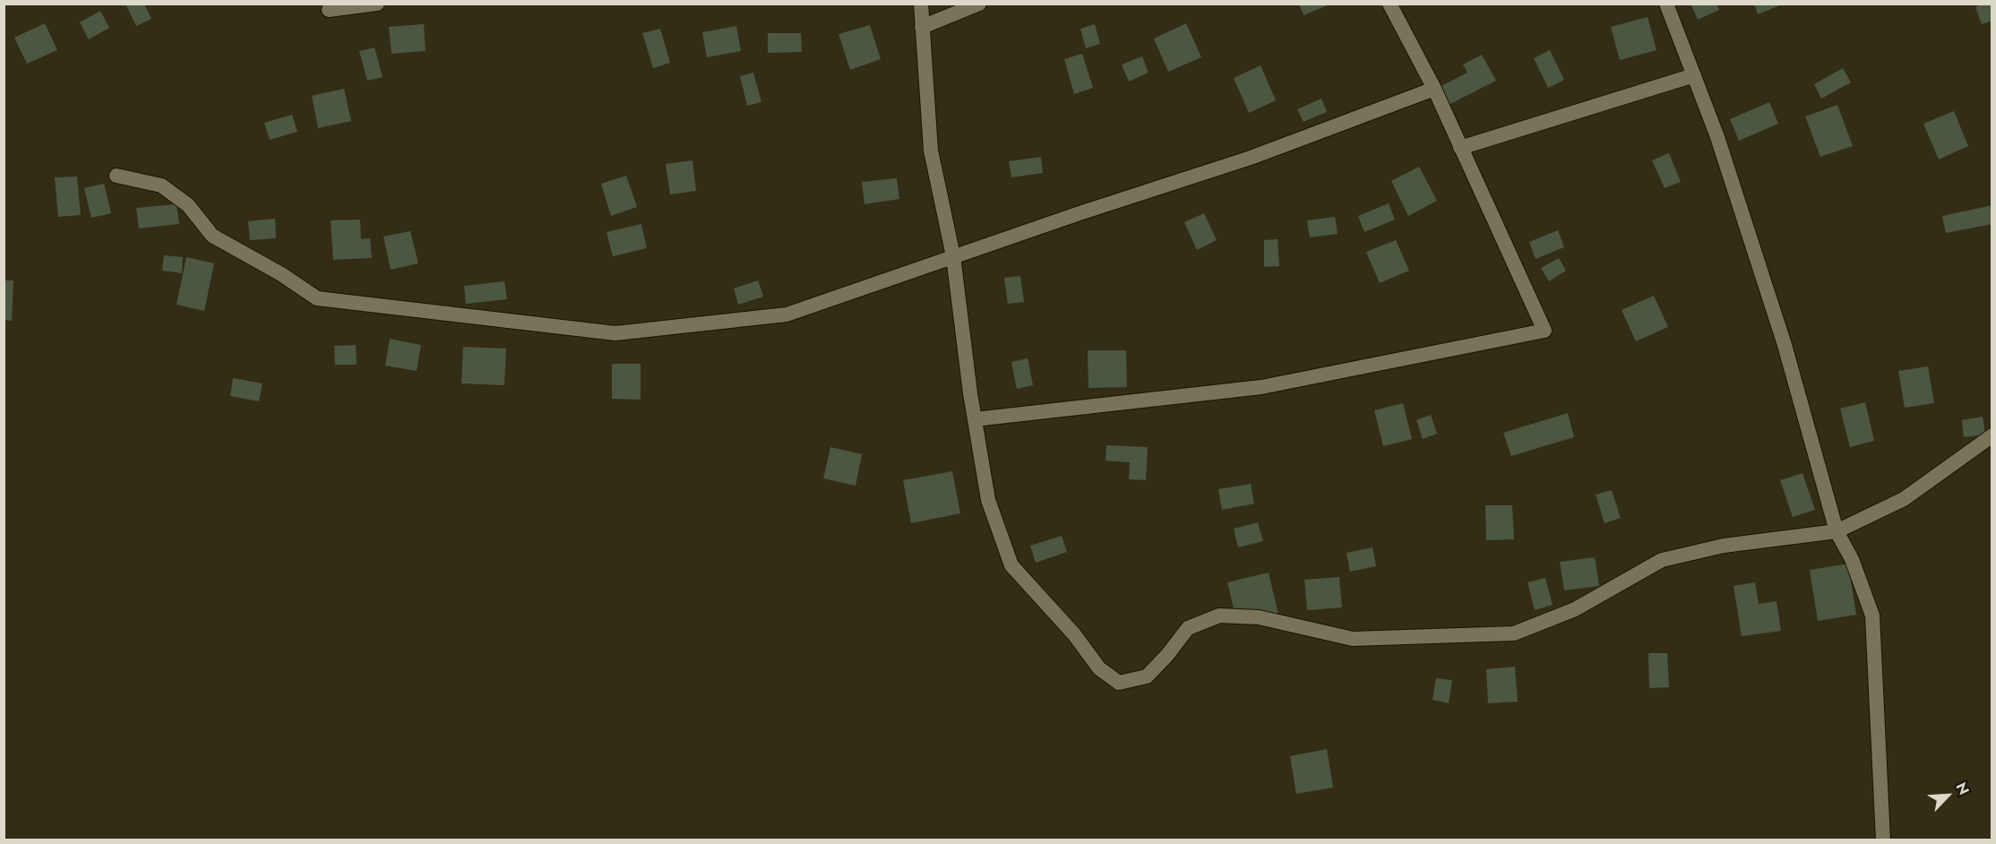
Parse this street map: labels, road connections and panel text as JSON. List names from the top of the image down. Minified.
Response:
{"north":"top right"}
